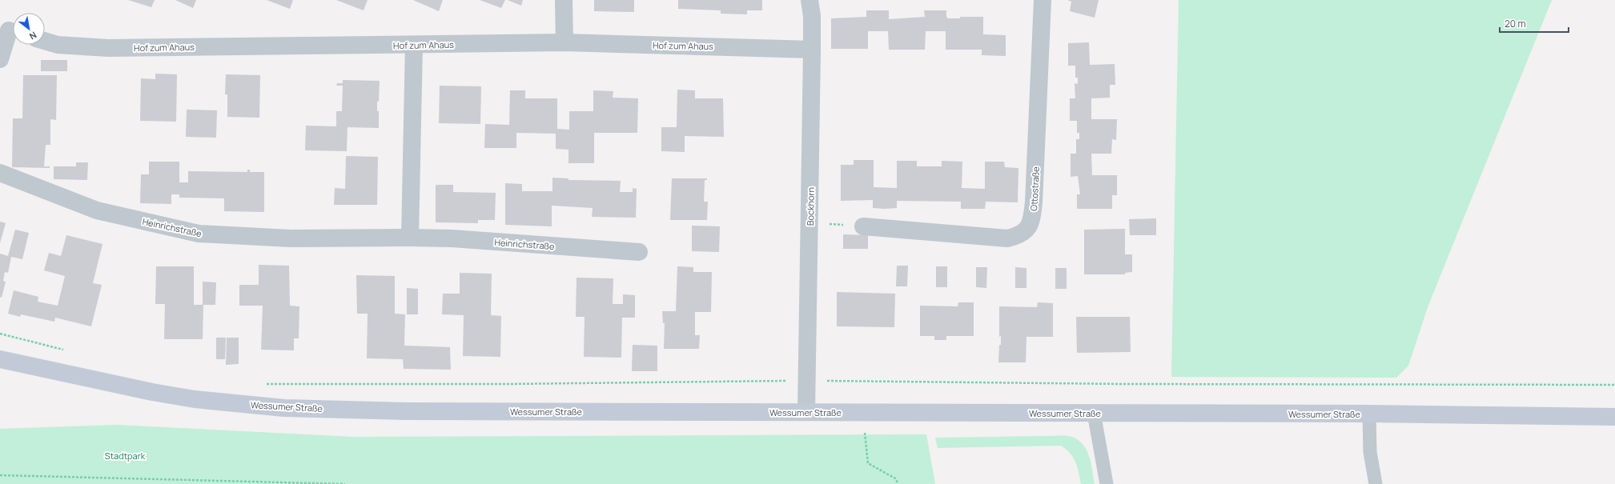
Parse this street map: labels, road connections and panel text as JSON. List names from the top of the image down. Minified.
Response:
{"streets":{"main road":["Wessumer Straße"],"street":["Hof zum Ahaus","Ottostraße","Bockhorn","Heinrichstraße"]},"crossings":[["Hof zum Ahaus","Bockhorn"],["Bockhorn","Wessumer Straße"]],"parks":["Stadtpark"],"scale_bar":"20 m","north":"bottom right"}
